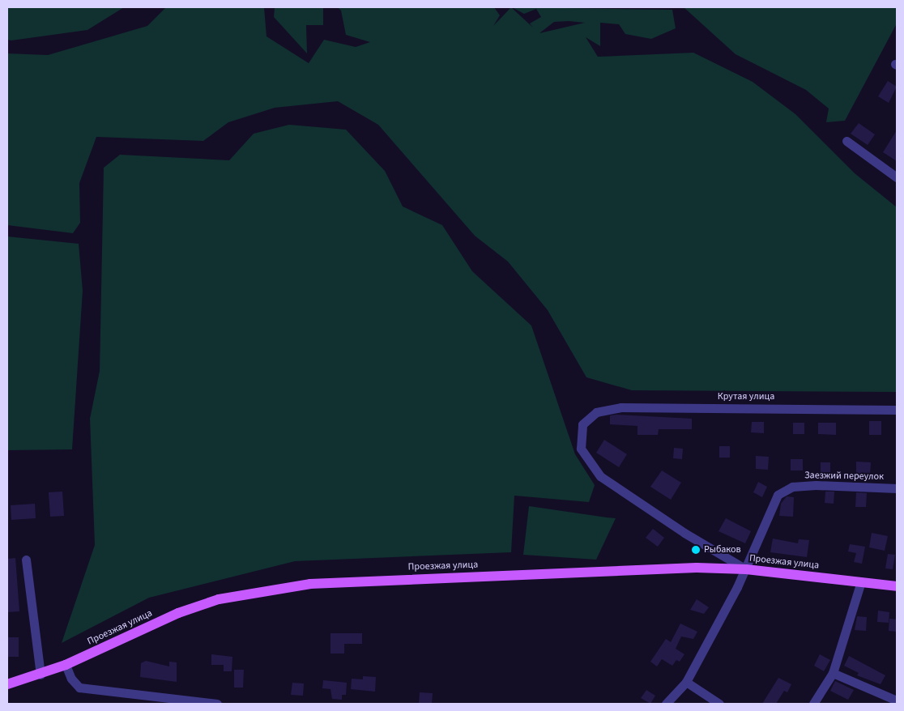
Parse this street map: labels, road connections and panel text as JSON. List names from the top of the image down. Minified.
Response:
{"streets":{"main road":["Проезжая улица"],"street":["Крутая улица","Заезжий переулок"]},"crossings":[["Крутая улица","Заезжий переулок"],["Крутая улица","Проезжая улица"],["Заезжий переулок","Проезжая улица"]],"places":["Рыбаков"]}
